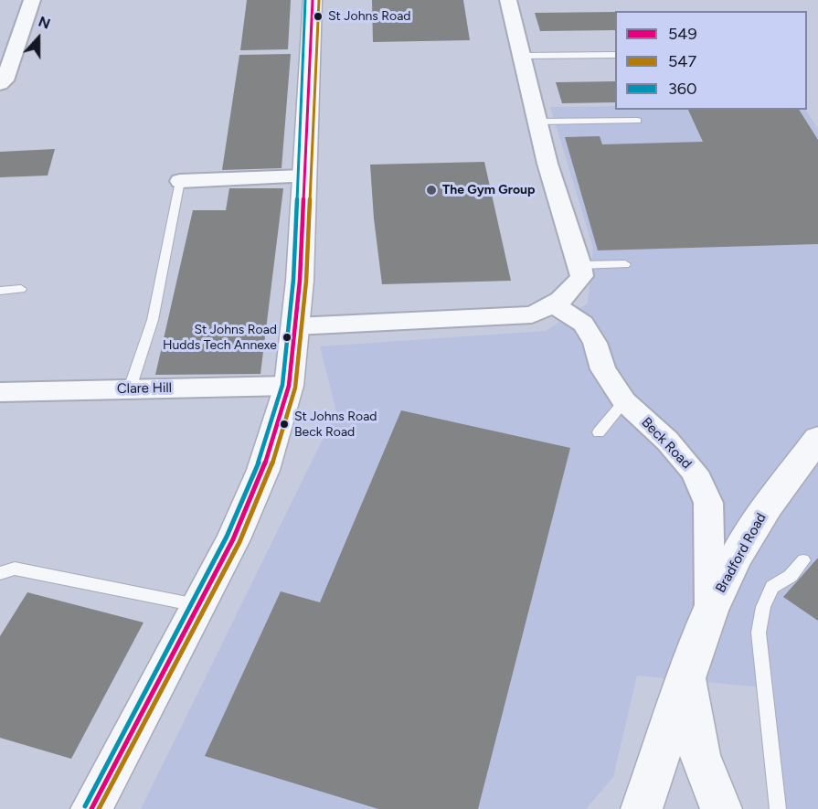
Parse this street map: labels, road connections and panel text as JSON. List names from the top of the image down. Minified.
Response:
{"streets":{"street":["Clare Hill","Beck Road","Bradford Road"]},"crossings":[["Beck Road","Bradford Road"]],"places":["St Johns Road","The Gym Group","St Johns Road Hudds Tech Annexe","St Johns Road Beck Road"],"lines":["transit line 549","transit line 547","transit line 360"],"legend":["549","547","360"],"north":"top"}
